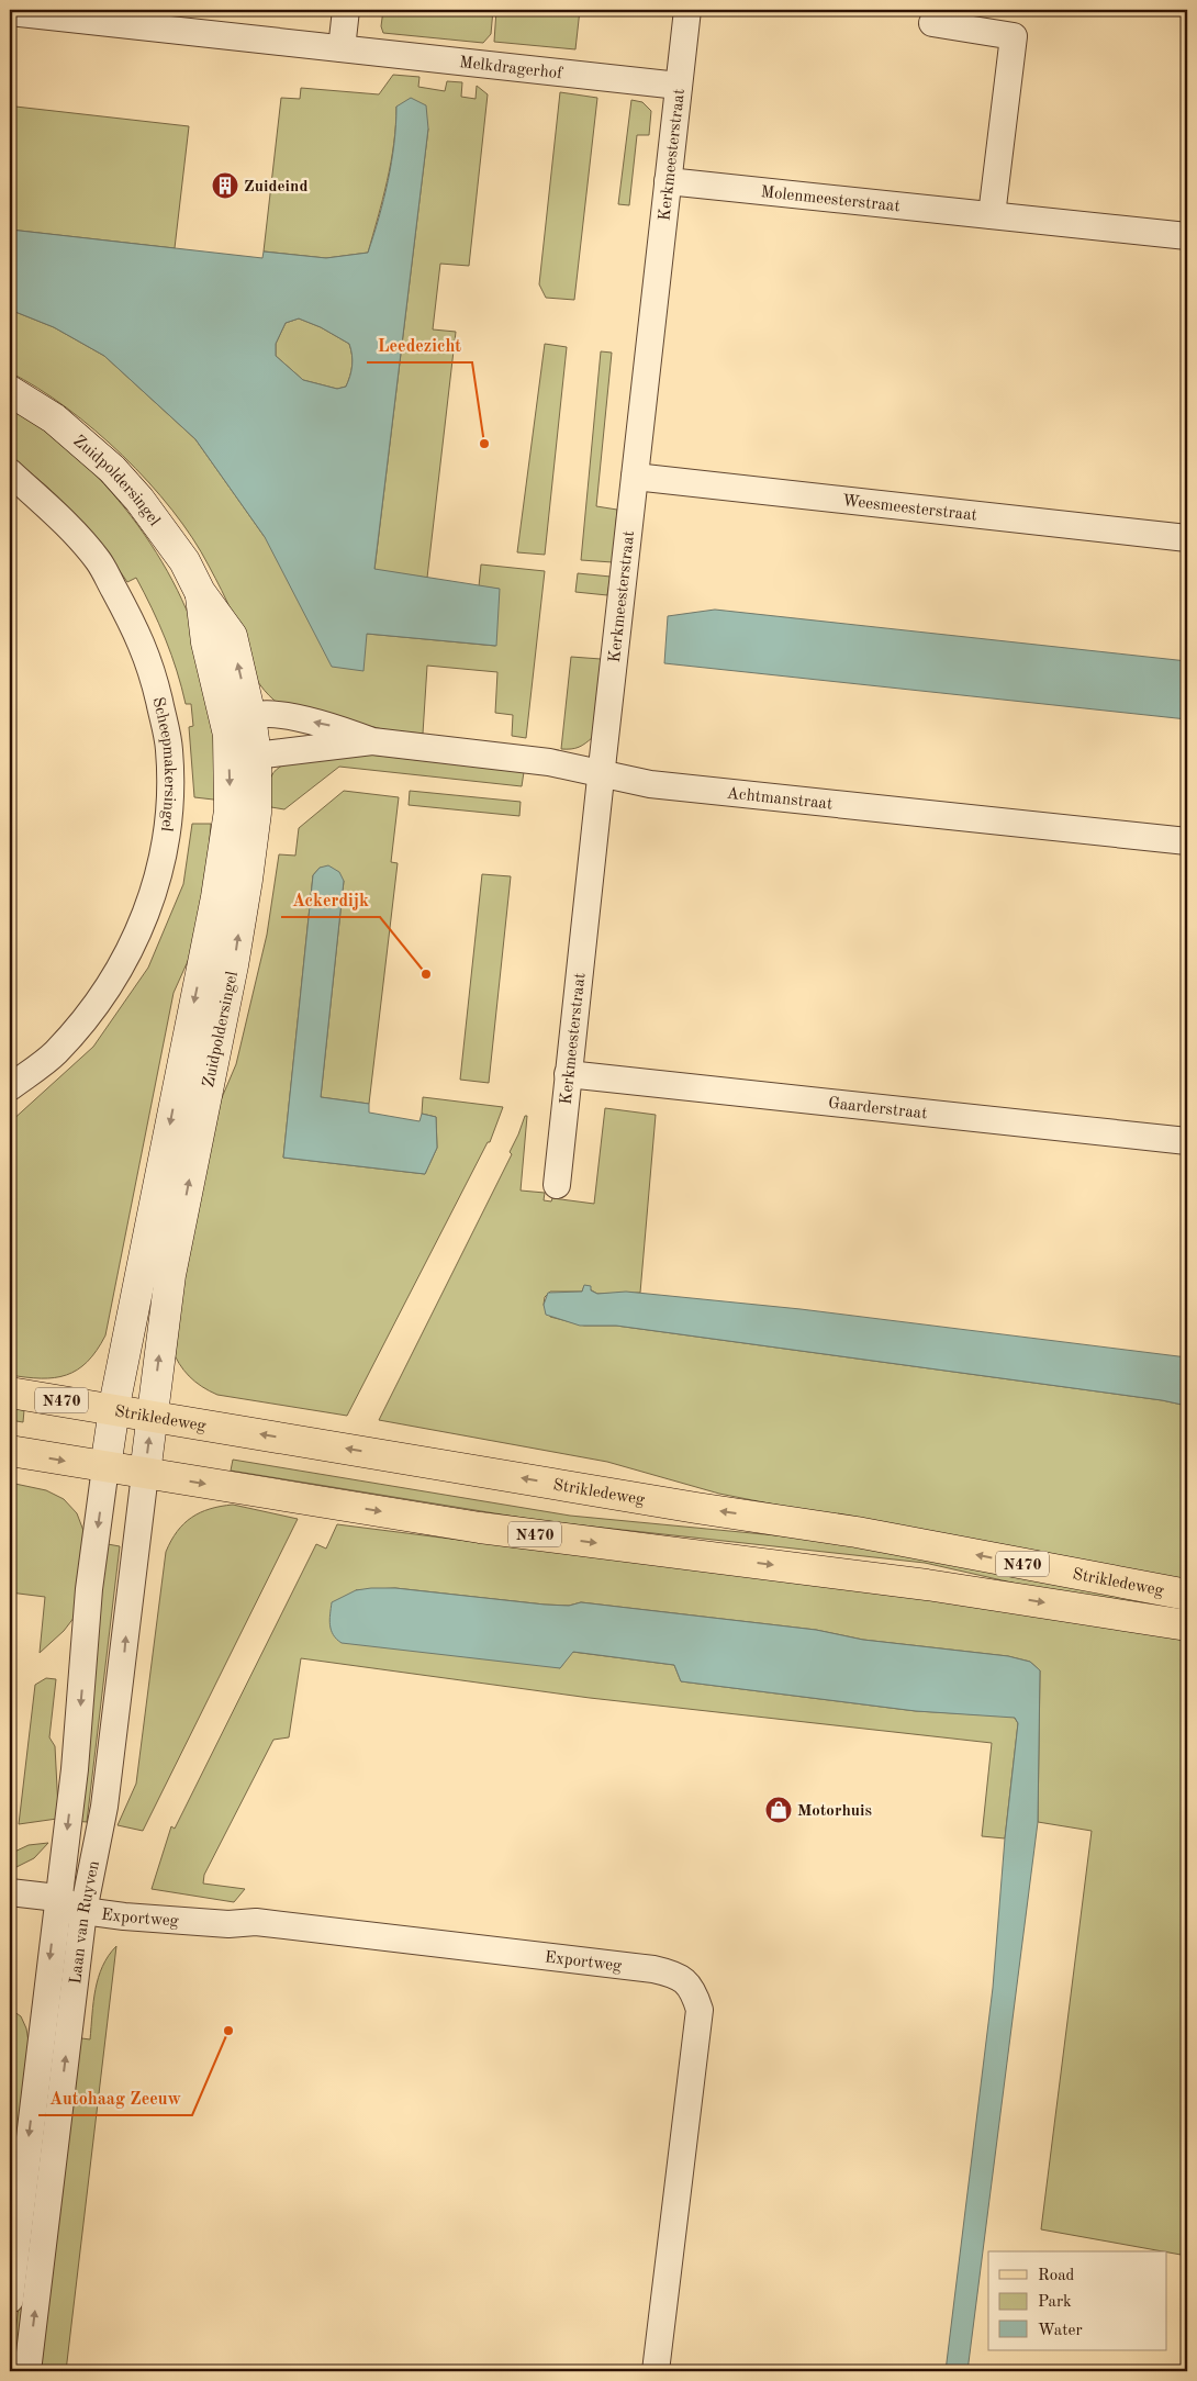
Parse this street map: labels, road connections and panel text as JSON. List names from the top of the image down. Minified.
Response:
{"streets":{"main road":["N470","Strikledeweg"],"street":["Melkdragerhof","Kerkmeesterstraat","Molenmeesterstraat","Zuidpoldersingel","Weesmeesterstraat","Scheepmakersingel","Achtmanstraat","Gaarderstraat","Exportweg","Laan van Ruyven"]},"crossings":[["Melkdragerhof","Kerkmeesterstraat"],["Kerkmeesterstraat","Molenmeesterstraat"],["Kerkmeesterstraat","Weesmeesterstraat"],["Kerkmeesterstraat","Achtmanstraat"],["Kerkmeesterstraat","Gaarderstraat"],["Zuidpoldersingel","Achtmanstraat"],["Zuidpoldersingel","Strikledeweg"],["Zuidpoldersingel","Laan van Ruyven"],["Strikledeweg","Laan van Ruyven"],["Exportweg","Laan van Ruyven"]],"places":{"building":["Zuideind"],"other":["Leedezicht","Ackerdijk","Autohaag Zeeuw"],"shop":["Motorhuis"]},"legend":["Road","Park","Water"]}
